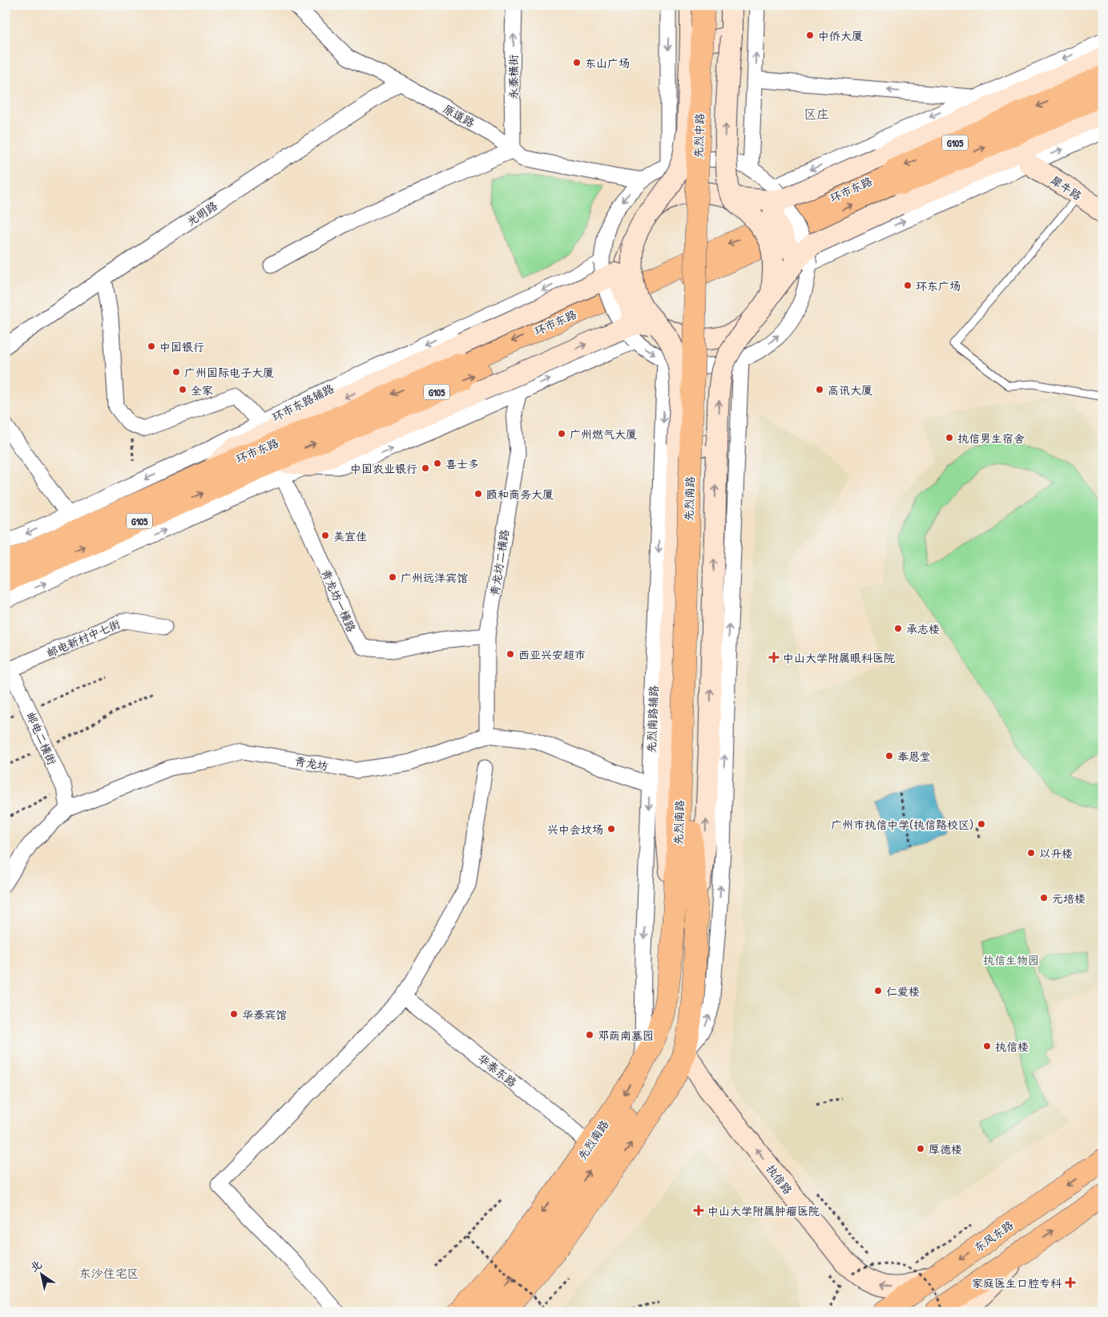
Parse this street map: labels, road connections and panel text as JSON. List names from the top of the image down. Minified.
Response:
{"streets":{"main road":["先烈中路","G105","犀牛路","环市东路","先烈南路","执信路","东风东路"],"street":["永泰横街","原道路","光明路","环市东路辅路","青龙坊二横路","青龙坊一横路","邮电新村中七街","先烈南路辅路","邮电二横街","青龙坊","华泰东路"]},"crossings":[["永泰横街","原道路"],["原道路","光明路"],["先烈中路","先烈南路"],["环市东路","环市东路辅路"],["环市东路","青龙坊一横路"],["先烈南路","先烈南路辅路"],["先烈南路","华泰东路"],["先烈南路","执信路"],["青龙坊二横路","青龙坊一横路"],["青龙坊二横路","青龙坊"],["邮电新村中七街","邮电二横街"],["先烈南路辅路","青龙坊"],["邮电二横街","青龙坊"],["执信路","东风东路"]],"one_way":["永泰横街","执信路"],"districts":["区庄","东沙住宅区"],"parks":["执信生物园"],"places":{"other":["中侨大厦","东山广场","环东广场","中国银行","广州国际电子大厦","全家","高讯大厦","广州燃气大厦","执信男生宿舍","喜士多","中国农业银行","颐和商务大厦","美宜佳","广州远洋宾馆","承志楼","西亚兴安超市","奉恩堂","广州市执信中学(执信路校区)","兴中会坟场","以升楼","元培楼","仁爱楼","华泰宾馆","邓荫南墓园","执信楼","厚德楼"],"health":["中山大学附属眼科医院","中山大学附属肿瘤医院","家庭医生口腔专科"]},"north":"top left"}
